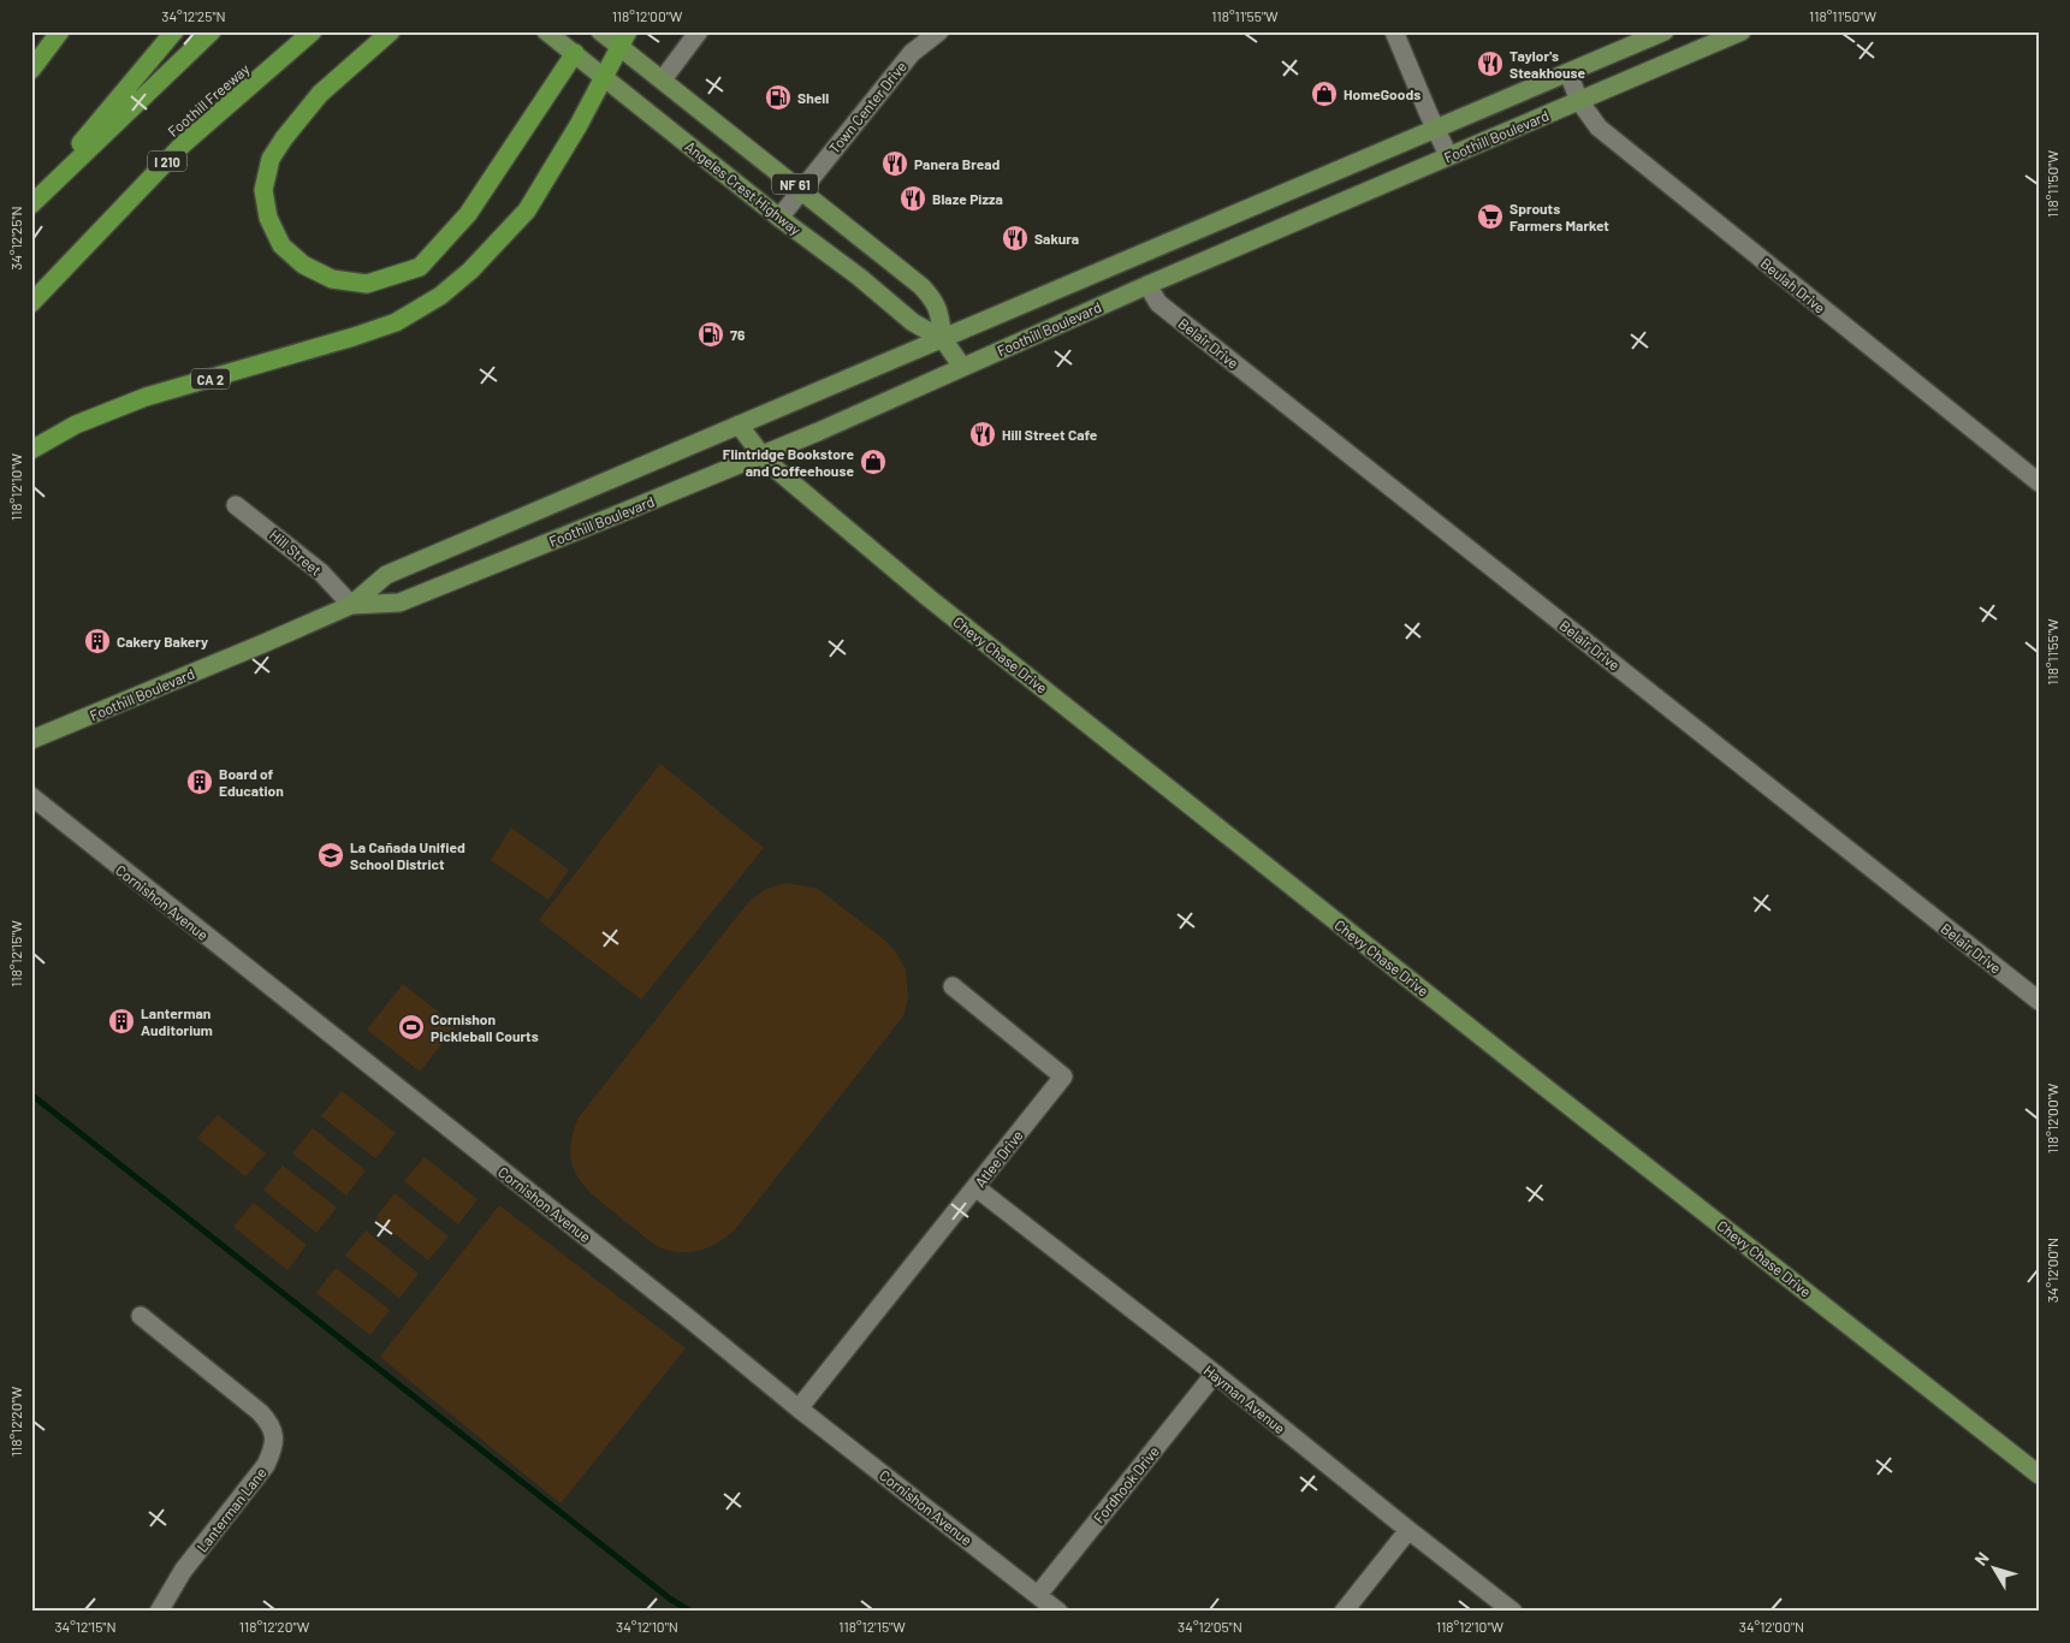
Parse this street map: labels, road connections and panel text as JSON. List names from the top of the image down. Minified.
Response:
{"streets":{"highway":["Foothill Freeway","I 210","CA 2"],"main road":["Foothill Boulevard","NF 61","Angeles Crest Highway","Chevy Chase Drive"],"street":["Town Center Drive","Beulah Drive","Belair Drive","Hill Street","Cornishon Avenue","Atlee Drive","Hayman Avenue","Fordhook Drive","Lanterman Lane"]},"crossings":[["Town Center Drive","Angeles Crest Highway"],["Foothill Boulevard","Angeles Crest Highway"],["Foothill Boulevard","Beulah Drive"],["Foothill Boulevard","Belair Drive"],["Foothill Boulevard","Hill Street"],["Foothill Boulevard","Chevy Chase Drive"],["Angeles Crest Highway","CA 2"],["Cornishon Avenue","Atlee Drive"],["Cornishon Avenue","Fordhook Drive"],["Atlee Drive","Hayman Avenue"],["Hayman Avenue","Fordhook Drive"]],"places":{"restaurant":["Taylor's Steakhouse","Panera Bread","Blaze Pizza","Sakura","Hill Street Cafe"],"shop":["HomeGoods","Flintridge Bookstore and Coffeehouse"],"fuel station":["Shell","76"],"supermarket":["Sprouts Farmers Market"],"building":["Cakery Bakery","Board of Education","Lanterman Auditorium"],"school or university":["La Cañada Unified School District"],"sports":["Cornishon Pickleball Courts"]},"north":"top left","coordinates":["34°12'25\"N","118°12'00\"W","118°11'55\"W","118°11'50\"W","118°12'10\"W","118°12'15\"W","34°12'00\"N","118°12'20\"W","34°12'15\"N","34°12'10\"N","34°12'05\"N"]}
